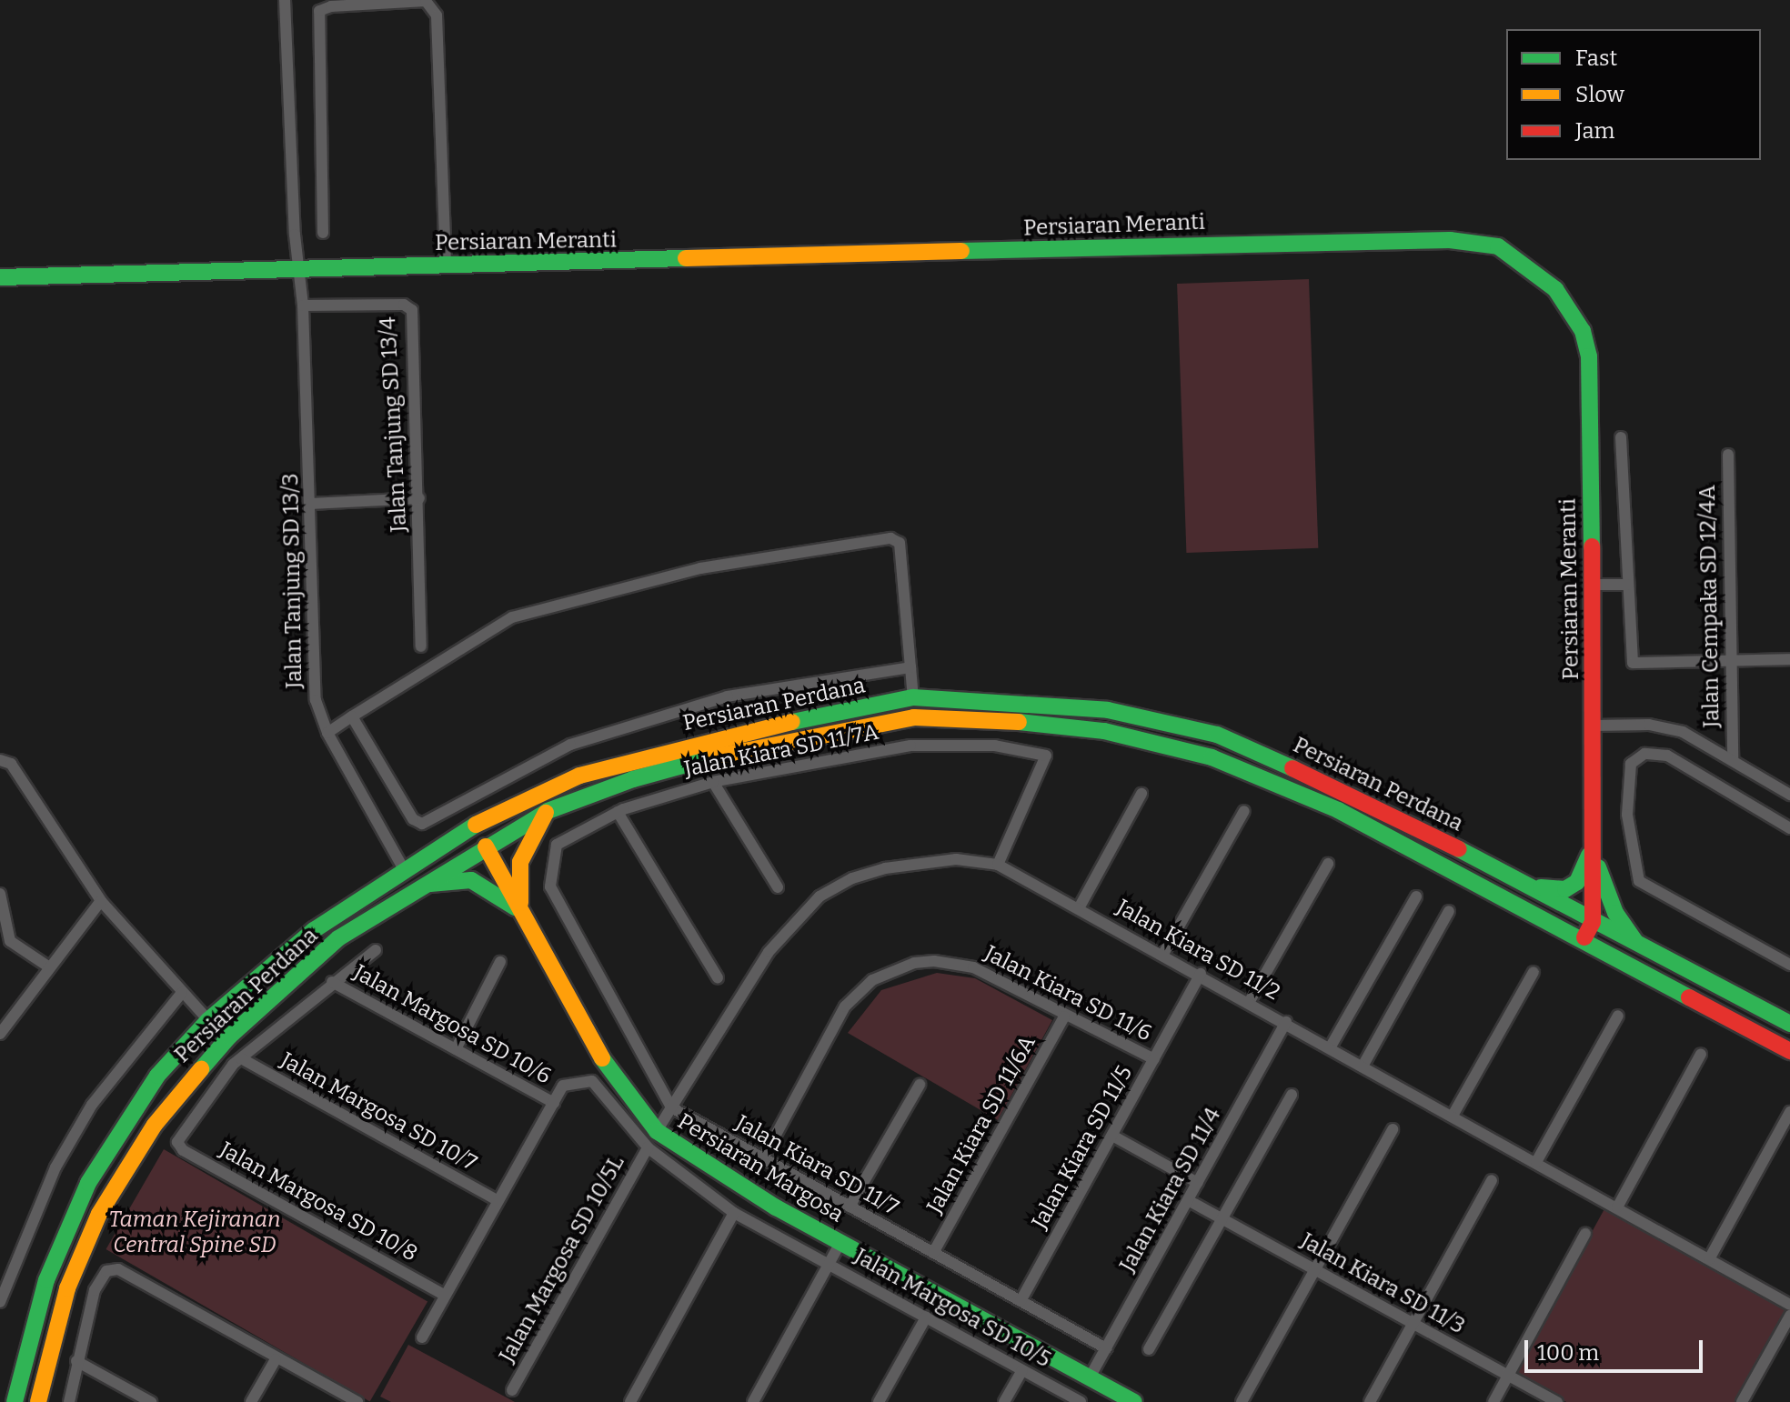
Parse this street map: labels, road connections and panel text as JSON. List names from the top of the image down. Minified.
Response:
{"streets":{"main road":["Persiaran Meranti","Persiaran Perdana","Persiaran Margosa"],"street":["Jalan Tanjung SD 13/4","Jalan Tanjung SD 13/3","Jalan Cempaka SD 12/4A","Jalan Kiara SD 11/7A","Jalan Kiara SD 11/2","Jalan Kiara SD 11/6","Jalan Margosa SD 10/6","Jalan Margosa SD 10/7","Jalan Kiara SD 11/6A","Jalan Kiara SD 11/5","Jalan Kiara SD 11/7","Jalan Kiara SD 11/4","Jalan Margosa SD 10/8","Jalan Margosa SD 10/5L","Jalan Kiara SD 11/3","Jalan Margosa SD 10/5"]},"crossings":[["Persiaran Meranti","Jalan Tanjung SD 13/3"],["Persiaran Meranti","Persiaran Perdana"],["Jalan Tanjung SD 13/4","Jalan Tanjung SD 13/3"],["Jalan Tanjung SD 13/3","Persiaran Perdana"],["Persiaran Perdana","Persiaran Margosa"],["Jalan Kiara SD 11/7A","Jalan Kiara SD 11/2"],["Jalan Kiara SD 11/7A","Jalan Kiara SD 11/7"],["Jalan Kiara SD 11/2","Jalan Kiara SD 11/5"],["Jalan Kiara SD 11/2","Jalan Kiara SD 11/7"],["Jalan Kiara SD 11/2","Persiaran Margosa"],["Jalan Kiara SD 11/2","Jalan Kiara SD 11/4"],["Jalan Kiara SD 11/6","Jalan Kiara SD 11/6A"],["Jalan Kiara SD 11/6","Jalan Kiara SD 11/5"],["Jalan Kiara SD 11/6","Jalan Kiara SD 11/7"],["Jalan Margosa SD 10/6","Jalan Margosa SD 10/5"],["Jalan Margosa SD 10/7","Jalan Margosa SD 10/8"],["Jalan Kiara SD 11/6A","Jalan Kiara SD 11/7"],["Jalan Kiara SD 11/5","Jalan Kiara SD 11/7"],["Jalan Kiara SD 11/7","Jalan Kiara SD 11/4"],["Persiaran Margosa","Jalan Kiara SD 11/4"],["Jalan Kiara SD 11/4","Jalan Kiara SD 11/3"],["Jalan Margosa SD 10/5L","Jalan Margosa SD 10/5"]],"parks":["Taman Kejiranan Central Spine SD"],"legend":["Fast","Slow","Jam"],"scale_bar":"100 m"}
